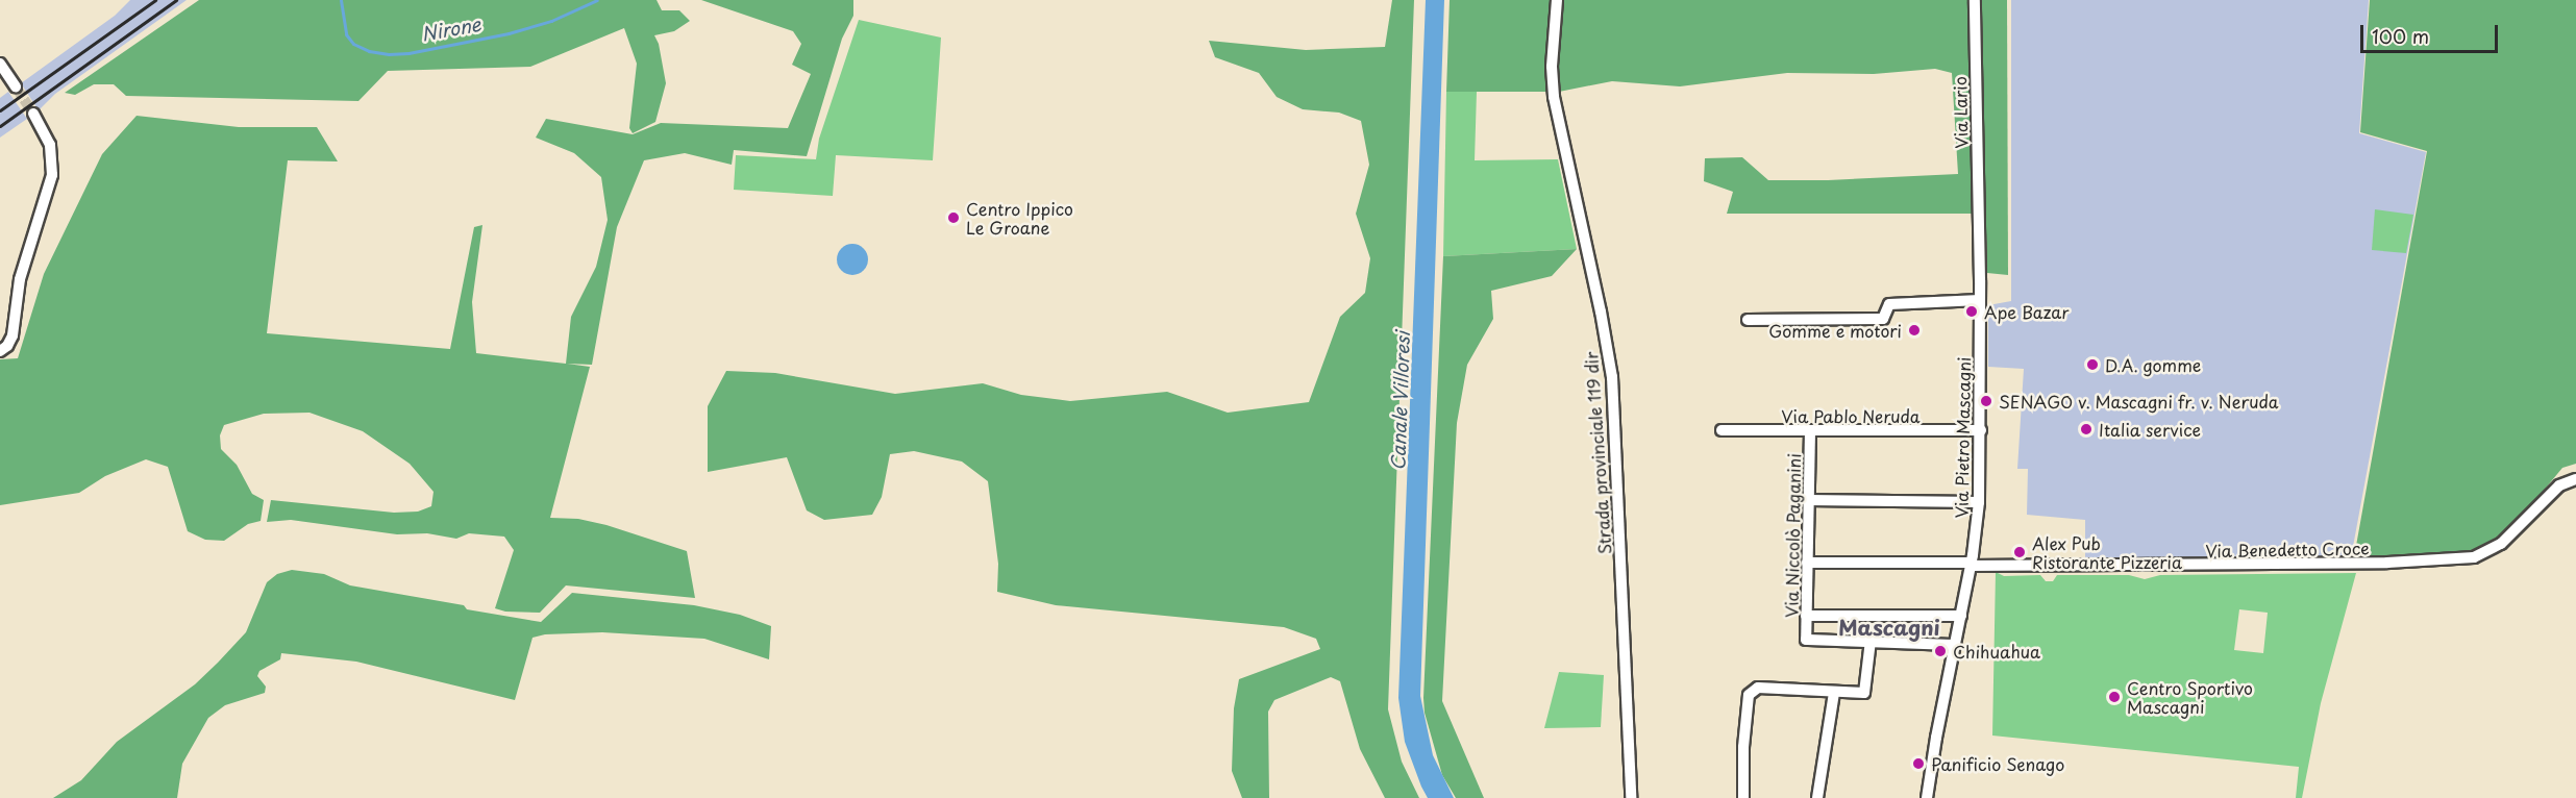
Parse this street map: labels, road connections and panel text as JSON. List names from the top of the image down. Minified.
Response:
{"streets":{"street":["Via Lario","Via Pablo Neruda","Via Pietro Mascagni","Strada provinciale 119 dir","Via Niccolò Paganini","Via Benedetto Croce"]},"crossings":[["Via Lario","Via Pietro Mascagni"],["Via Pablo Neruda","Via Pietro Mascagni"],["Via Pablo Neruda","Via Niccolò Paganini"],["Via Pietro Mascagni","Via Benedetto Croce"],["Via Niccolò Paganini","Via Benedetto Croce"]],"districts":["Mascagni"],"water":["Nirone","Canale Villoresi"],"places":["Centro Ippico Le Groane","Ape Bazar","Gomme e motori","D.A. gomme","SENAGO v. Mascagni fr. v. Neruda","Italia service","Alex Pub Ristorante Pizzeria","Chihuahua","Centro Sportivo Mascagni","Panificio Senago"],"scale_bar":"100 m"}
